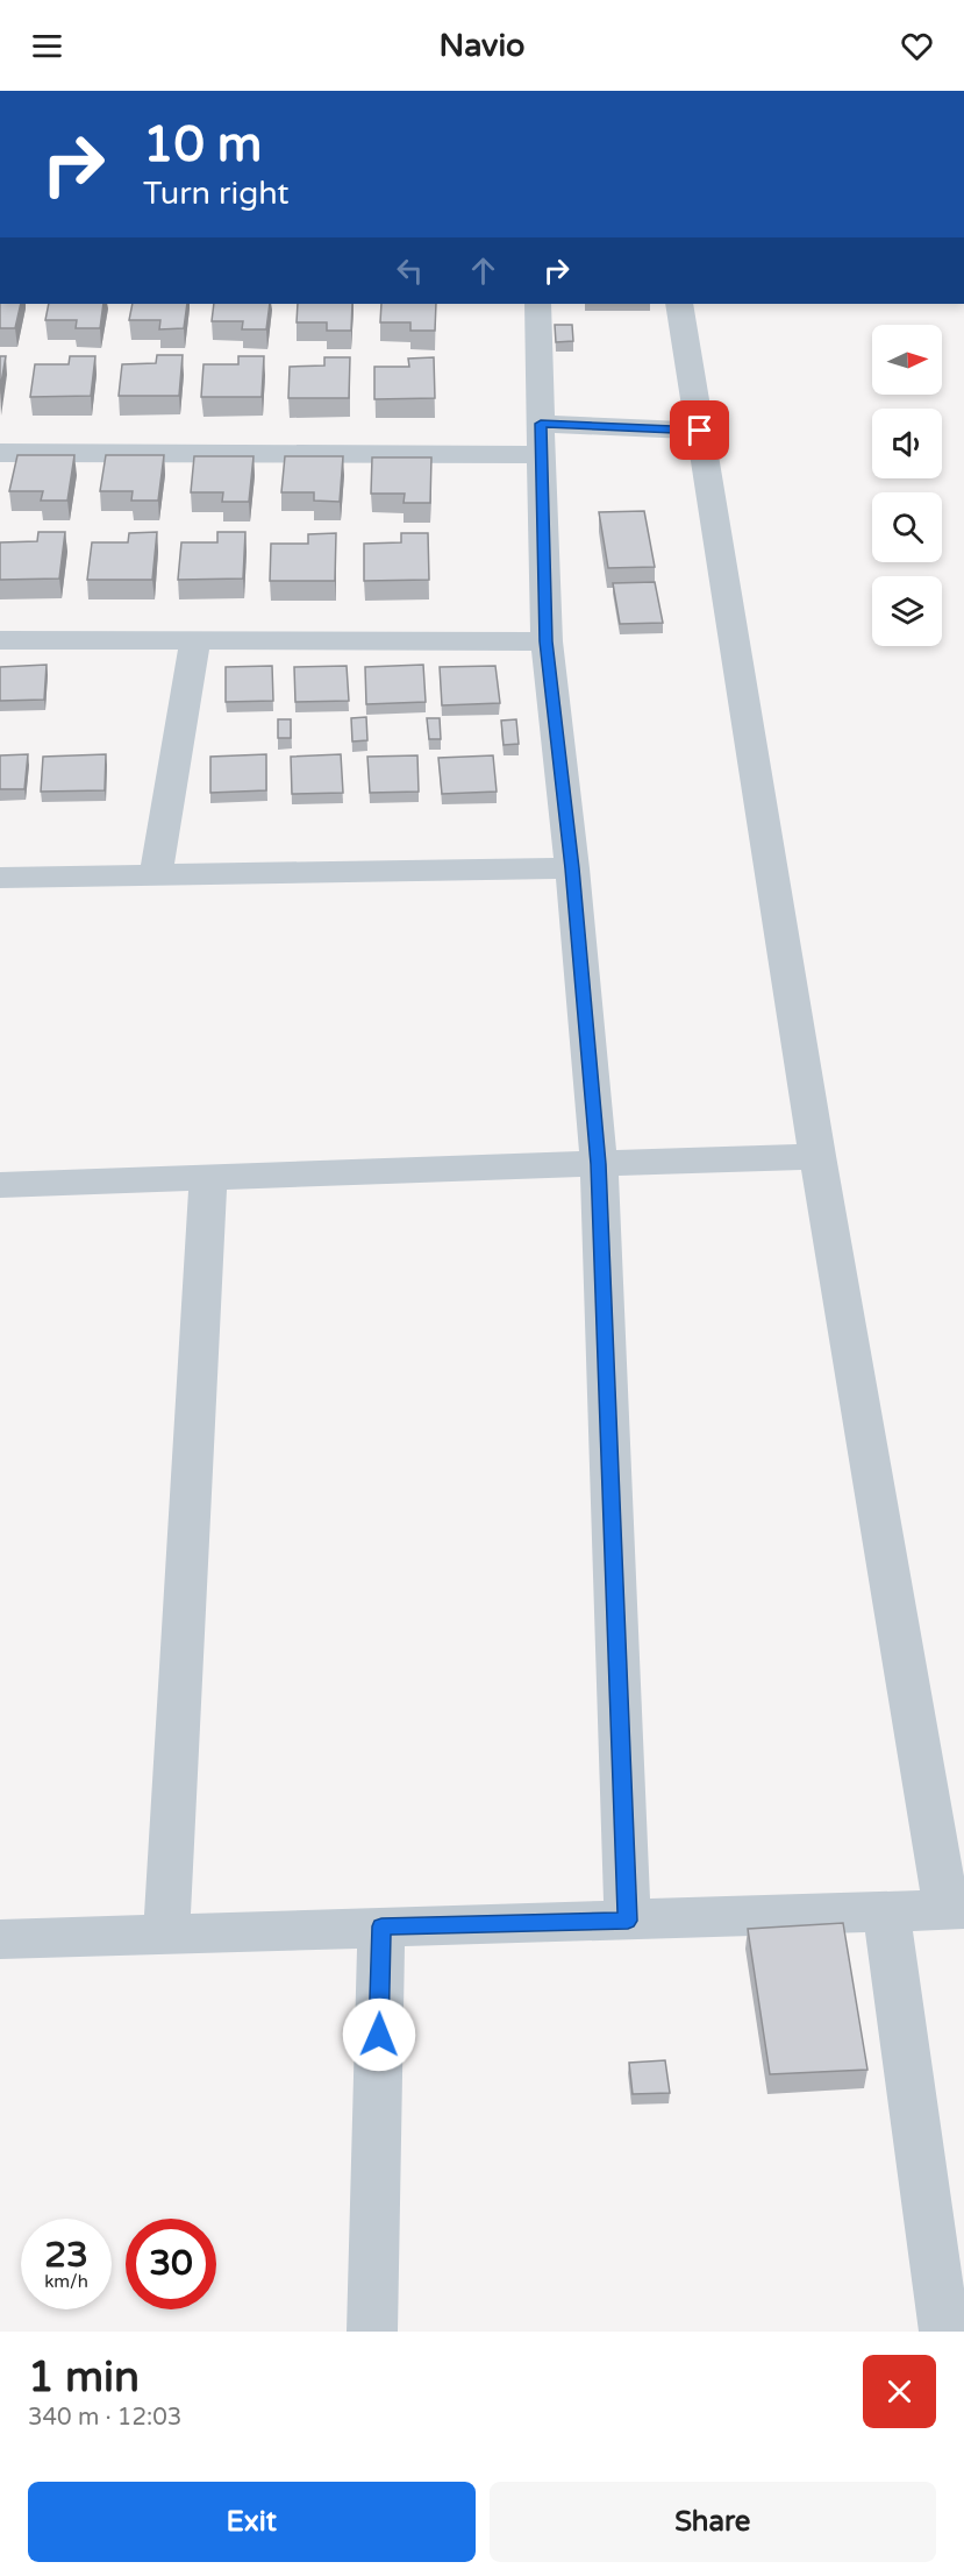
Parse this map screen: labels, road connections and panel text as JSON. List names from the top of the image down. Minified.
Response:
{"north":"right","page":{"header":"Navio","turn":["10 m","Turn right"],"speed":"23 km/h","limit":"30","heading":["1 min","340 m · 12:03"],"buttons":["Exit","Share"]}}
